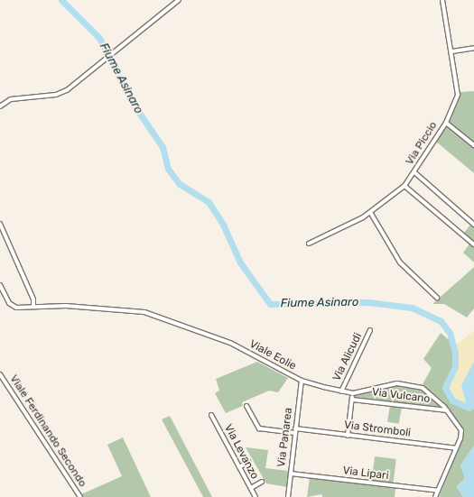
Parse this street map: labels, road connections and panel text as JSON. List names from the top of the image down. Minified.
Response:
{"streets":{"street":["Via Piccio","Viale Eolie","Via Alicudi","Via Vulcano","Via Stromboli","Viale Ferdinando Secondo","Via Panarea","Via Levanzo","Via Lipari"]},"crossings":[["Viale Eolie","Via Alicudi"],["Viale Eolie","Via Vulcano"],["Viale Eolie","Via Stromboli"],["Viale Eolie","Via Panarea"],["Viale Eolie","Via Lipari"],["Via Stromboli","Via Panarea"],["Via Panarea","Via Lipari"]],"water":["Fiume Asinaro"]}
